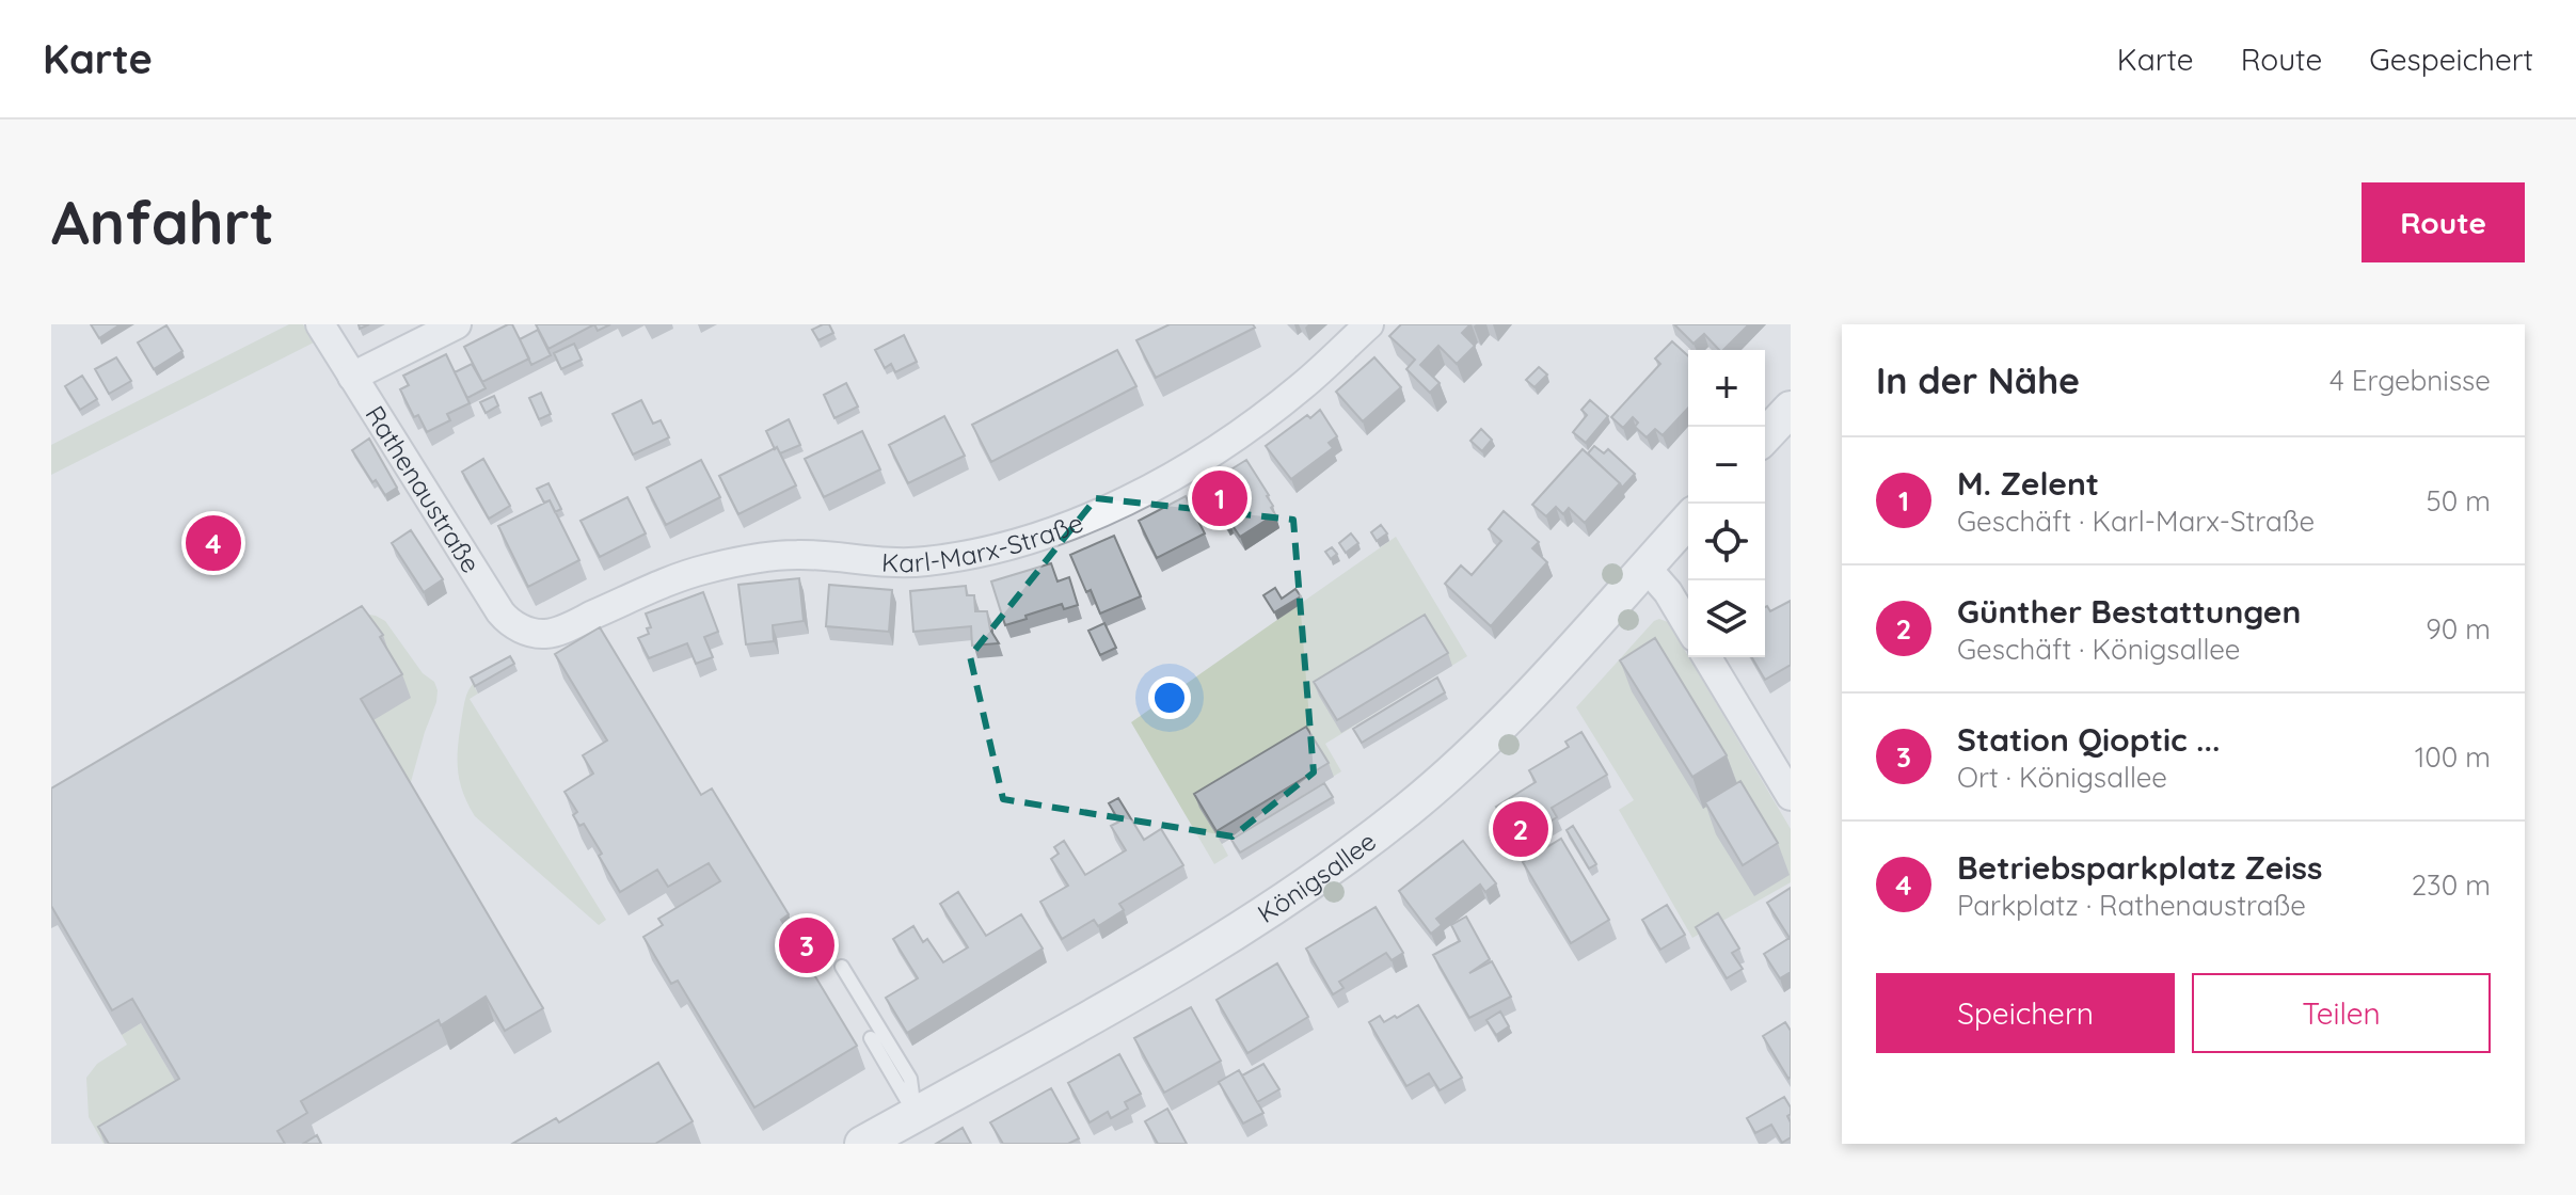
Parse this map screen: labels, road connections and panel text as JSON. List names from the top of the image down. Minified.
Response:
{"streets":{"street":["Rathenaustraße","Karl-Marx-Straße","Königsallee"]},"crossings":[["Rathenaustraße","Karl-Marx-Straße"]],"page":{"header":"Karte","nav":["Karte","Route","Gespeichert"],"buttons":["Route",["Speichern","Teilen"]],"title":"Anfahrt","heading":["In der Nähe","4 Ergebnisse"],"map_buttons":["+","−"],"list":[{"mark":"1","name":"M. Zelent","note":"Geschäft · Karl-Marx-Straße","value":"50 m"},{"mark":"2","name":"Günther Bestattungen","note":"Geschäft · Königsallee","value":"90 m"},{"mark":"3","name":"Station Qioptic ...","note":"Ort · Königsallee","value":"100 m"},{"mark":"4","name":"Betriebsparkplatz Zeiss","note":"Parkplatz · Rathenaustraße","value":"230 m"}],"pins":["1","4","2","3"]}}
